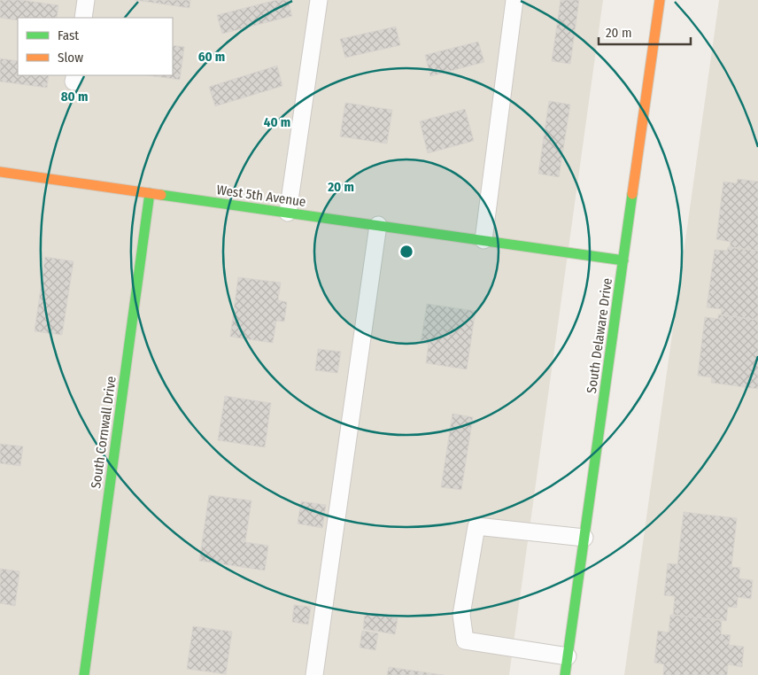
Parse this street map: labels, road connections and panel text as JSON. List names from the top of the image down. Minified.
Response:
{"streets":{"street":["West 5th Avenue","South Delaware Drive","South Cornwall Drive"]},"crossings":[["West 5th Avenue","South Delaware Drive"],["West 5th Avenue","South Cornwall Drive"]],"legend":["Fast","Slow"],"scale_bar":"20 m","rings":["60 m","80 m","40 m","20 m"]}
